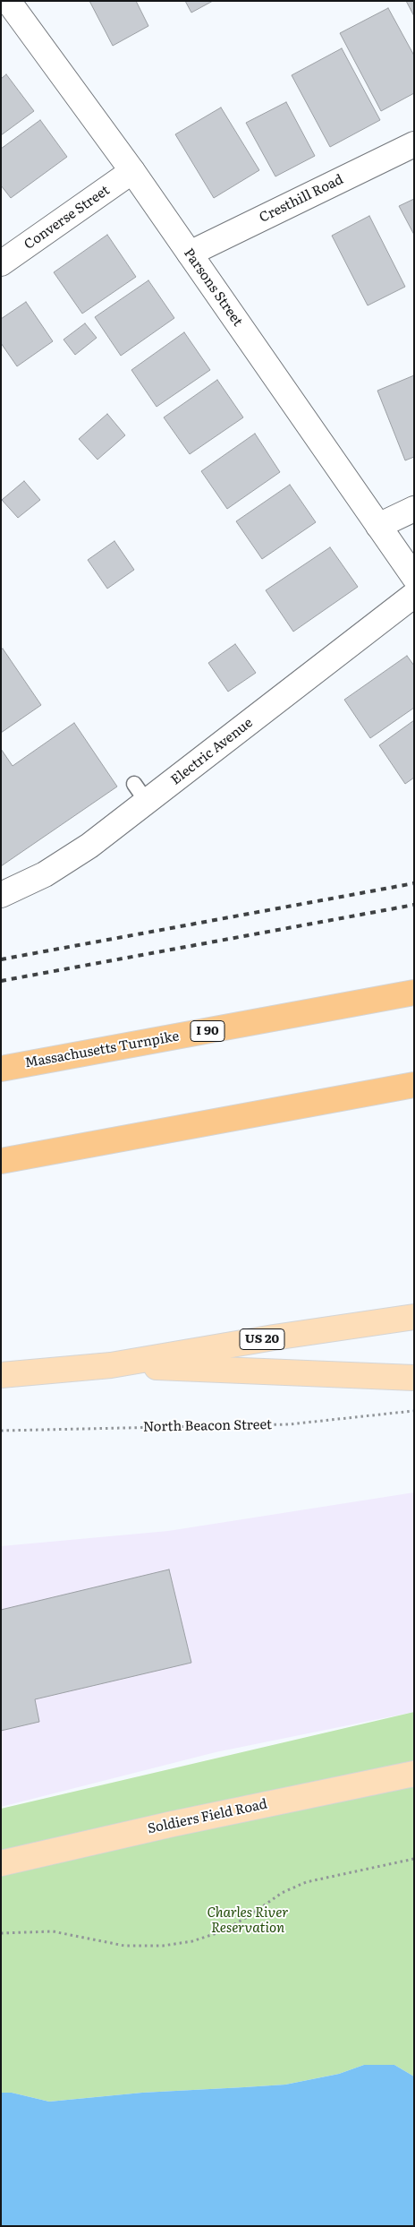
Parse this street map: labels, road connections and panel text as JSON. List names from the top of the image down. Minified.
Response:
{"streets":{"highway":["I 90","Massachusetts Turnpike"],"main road":["US 20","Soldiers Field Road"],"street":["Cresthill Road","Converse Street","Parsons Street","Electric Avenue"],"path":["North Beacon Street"]},"crossings":[["Cresthill Road","Parsons Street"],["Converse Street","Parsons Street"]],"parks":["Charles River Reservation"]}
